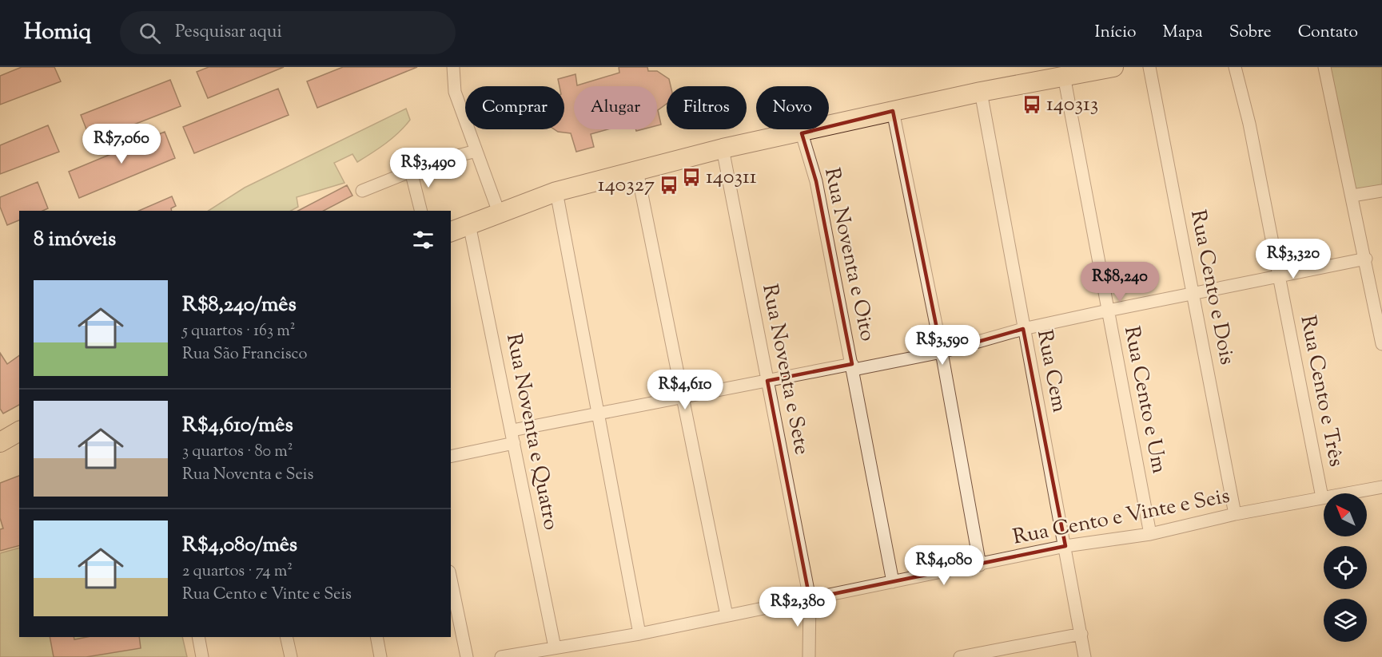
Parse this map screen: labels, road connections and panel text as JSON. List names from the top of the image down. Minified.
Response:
{"streets":{"street":["Rua Noventa e Oito","Rua Cento e Dois","Rua Noventa e Sete","Rua Cem","Rua Cento e Três","Rua Cento e Um","Rua Noventa e Quatro","Rua Cento e Vinte e Seis"]},"crossings":[["Rua Noventa e Oito","Rua Cento e Vinte e Seis"],["Rua Cento e Dois","Rua Cento e Vinte e Seis"],["Rua Noventa e Sete","Rua Cento e Vinte e Seis"],["Rua Cem","Rua Cento e Vinte e Seis"],["Rua Cento e Três","Rua Cento e Vinte e Seis"],["Rua Cento e Um","Rua Cento e Vinte e Seis"],["Rua Noventa e Quatro","Rua Cento e Vinte e Seis"]],"places":{"bus stop":["140313","140311","140327"]},"north":"top left","page":{"header":"Homiq","search":"Pesquisar aqui","nav":["Início","Mapa","Sobre","Contato"],"chip":["Comprar","Alugar","Filtros","Novo"],"price":["R$7,060","R$3,490","R$3,320","R$8,240","R$3,590","R$4,610","R$4,080","R$2,380"],"heading":"8 imóveis","list":[{"name":"R$8,240/mês","note":"5 quartos · 163 m² · Rua São Francisco"},{"name":"R$4,610/mês","note":"3 quartos · 80 m² · Rua Noventa e Seis"},{"name":"R$4,080/mês","note":"2 quartos · 74 m² · Rua Cento e Vinte e Seis"}]}}
